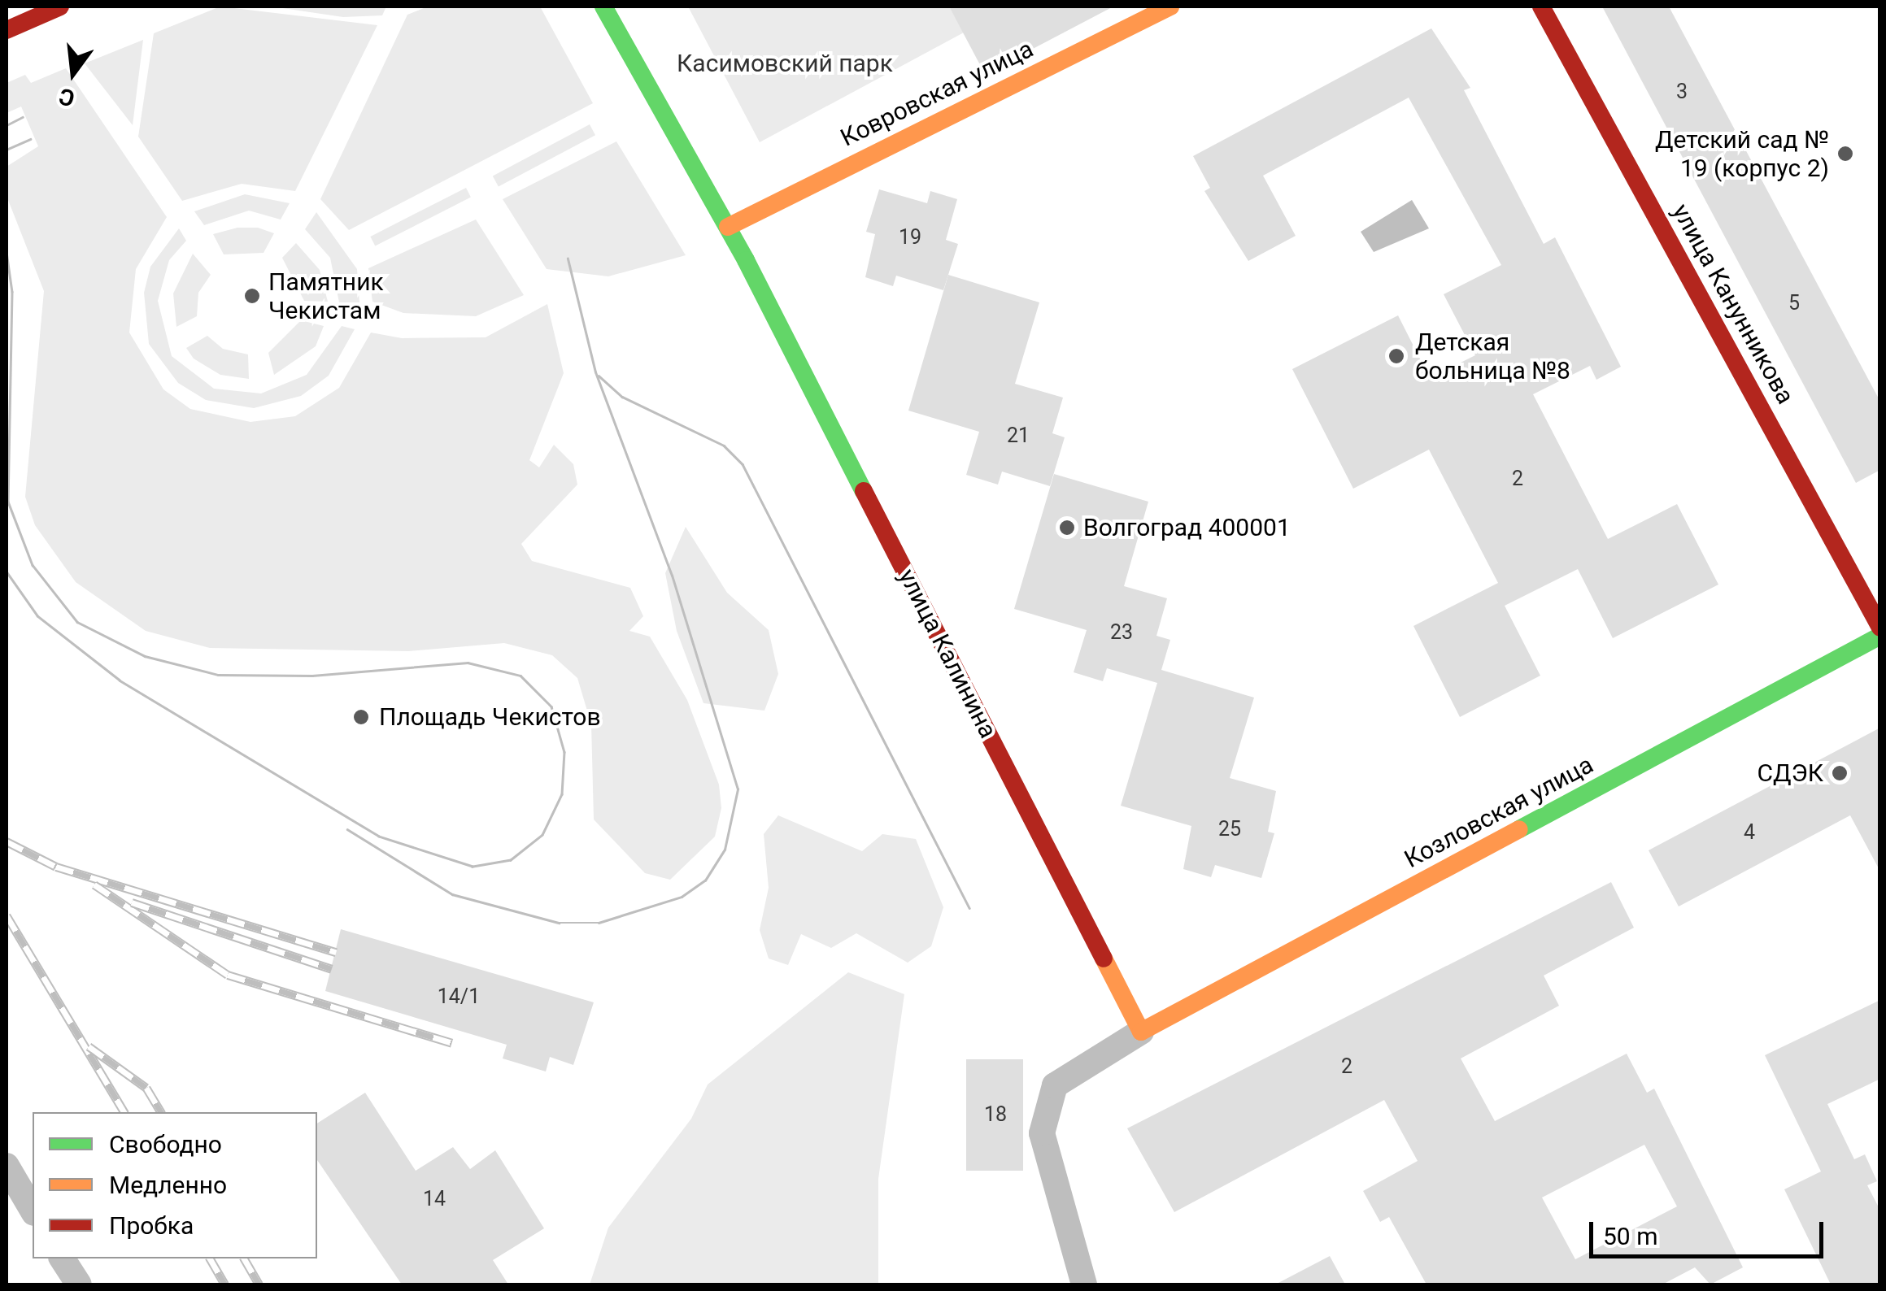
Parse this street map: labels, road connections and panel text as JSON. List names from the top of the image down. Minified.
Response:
{"streets":{"street":["Ковровская улица","улица Канунникова","улица Калинина","Козловская улица"]},"crossings":[["Ковровская улица","улица Калинина"],["улица Калинина","Козловская улица"]],"parks":["Касимовский парк"],"places":["Детский сад № 19 (корпус 2)","Памятник Чекистам","Детская больница №8","Волгоград 400001","Площадь Чекистов","СДЭК"],"house_numbers":["3","19","5","21","2","23","25","4","14/1","2","18","14"],"legend":["Свободно","Медленно","Пробка"],"scale_bar":"50 m","north":"bottom"}
